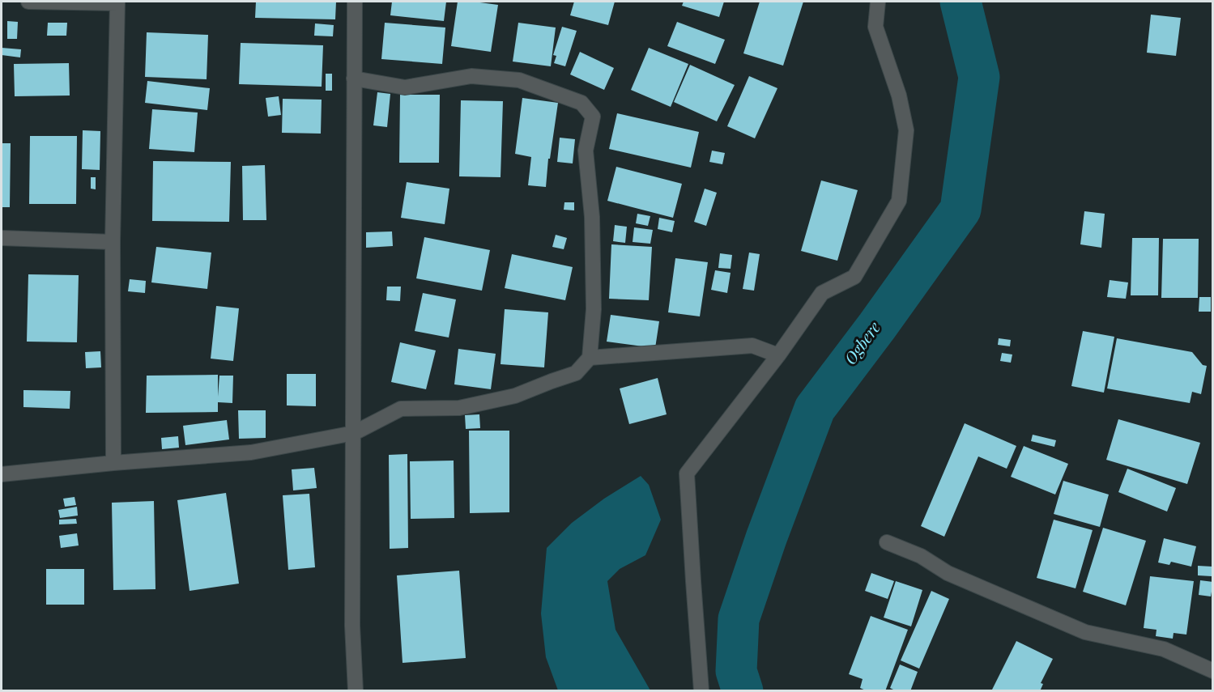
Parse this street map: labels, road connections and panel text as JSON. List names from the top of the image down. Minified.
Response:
{"water":["Ogbere"]}
